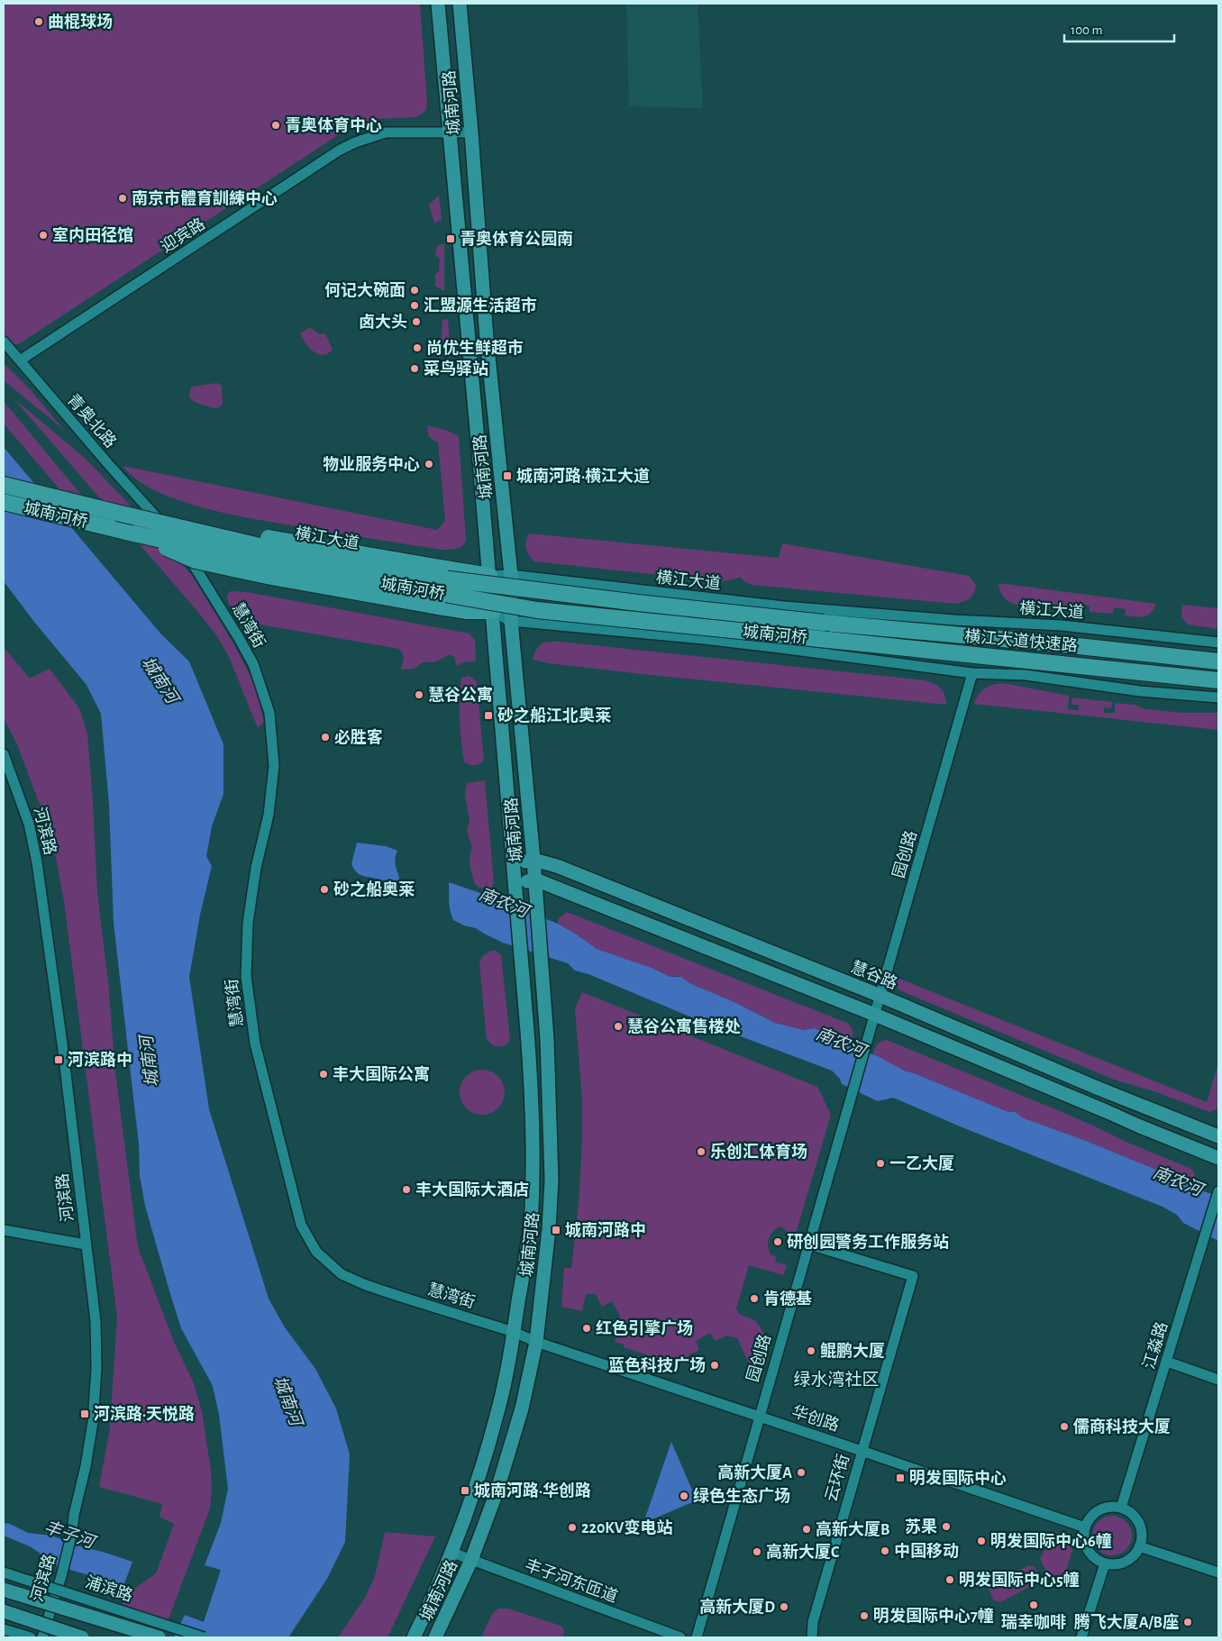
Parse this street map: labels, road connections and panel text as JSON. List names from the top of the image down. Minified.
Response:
{"streets":{"highway":["城南河桥","横江大道快速路"],"main road":["城南河路","慧谷路","浦滨路"],"street":["迎宾路","青奥北路","横江大道","慧湾街","河滨路","园创路","江淼路","华创路","云环街","丰子河东匝道"]},"crossings":[["城南河路","迎宾路"],["城南河路","横江大道"],["城南河路","慧湾街"],["城南河路","慧谷路"],["城南河路","华创路"],["城南河路","丰子河东匝道"],["迎宾路","青奥北路"],["青奥北路","横江大道"],["青奥北路","慧湾街"],["城南河桥","横江大道快速路"],["慧湾街","华创路"],["园创路","慧谷路"],["园创路","华创路"],["园创路","云环街"],["江淼路","华创路"],["华创路","云环街"]],"districts":["绿水湾社区"],"water":["城南河","南农河","丰子河"],"places":{"other":["曲棍球场","青奥体育中心","南京市體育訓練中心","室内田径馆","何记大碗面","汇盟源生活超市","卤大头","尚优生鲜超市","菜鸟驿站","物业服务中心","慧谷公寓","必胜客","砂之船奥莱","慧谷公寓售楼处","丰大国际公寓","乐创汇体育场","一乙大厦","丰大国际大酒店","研创园警务工作服务站","肯德基","红色引擎广场","鲲鹏大厦","蓝色科技广场","儒商科技大厦","高新大厦A","绿色生态广场","苏果","220KV变电站","高新大厦B","明发国际中心6幢","中国移动","高新大厦C","明发国际中心5幢","瑞幸咖啡","高新大厦D","明发国际中心7幢","腾飞大厦A/B座"],"transit":["青奥体育公园南","城南河路·横江大道","砂之船江北奥莱","河滨路中","城南河路中","河滨路·天悦路","明发国际中心","城南河路·华创路"]},"scale_bar":"100 m"}
